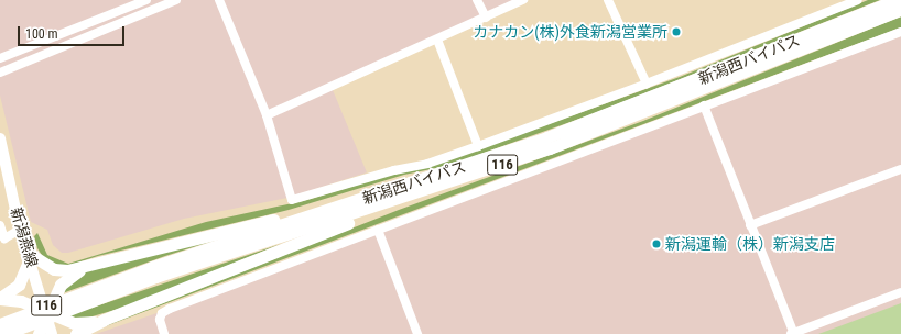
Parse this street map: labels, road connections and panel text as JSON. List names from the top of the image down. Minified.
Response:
{"streets":{"highway":["新潟西バイパス","116"],"main road":["新潟燕線"]},"places":["カナカン(株)外食新潟営業所","新潟運輸（株）新潟支店"],"scale_bar":"100 m"}
